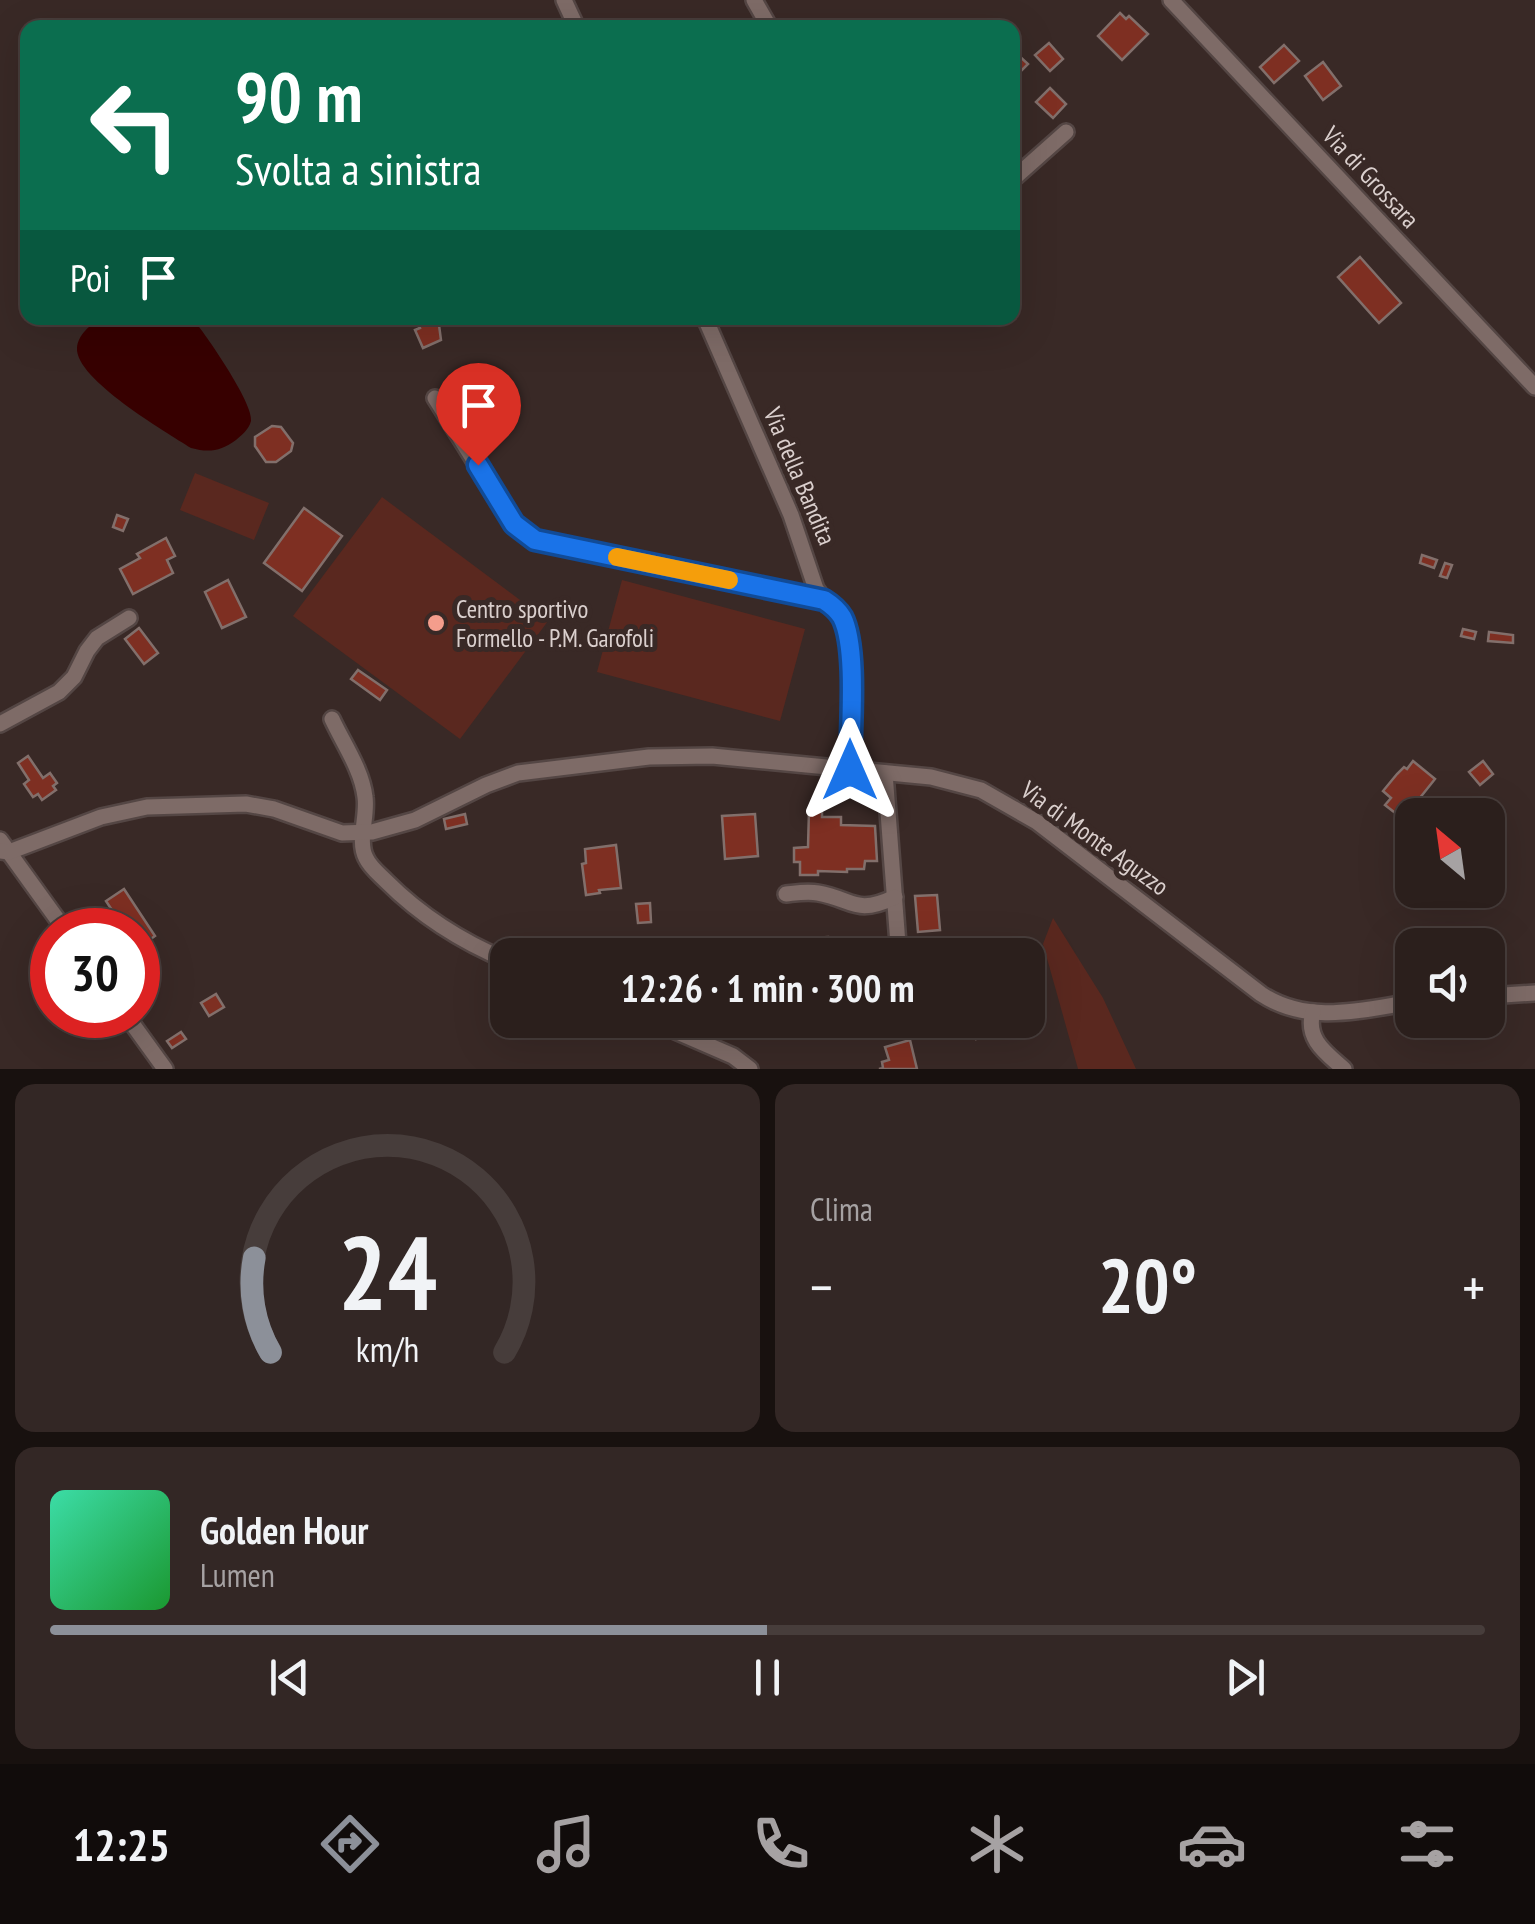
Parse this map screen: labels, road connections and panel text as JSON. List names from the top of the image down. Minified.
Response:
{"streets":{"street":["Via di Grossara","Via della Bandita","Via di Monte Aguzzo"]},"crossings":[["Via della Bandita","Via di Monte Aguzzo"]],"places":["Centro sportivo Formello - P.M. Garofoli"],"north":"top left","page":{"turn":["90 m","Svolta a sinistra"],"then":"Poi","limit":"30","trip":"12:26 · 1 min · 300 m","tile":"Clima","heat":["−","20°","+"],"song":["Golden Hour","Lumen"],"tabs":"12:25","gauge":["24","km/h"]}}
